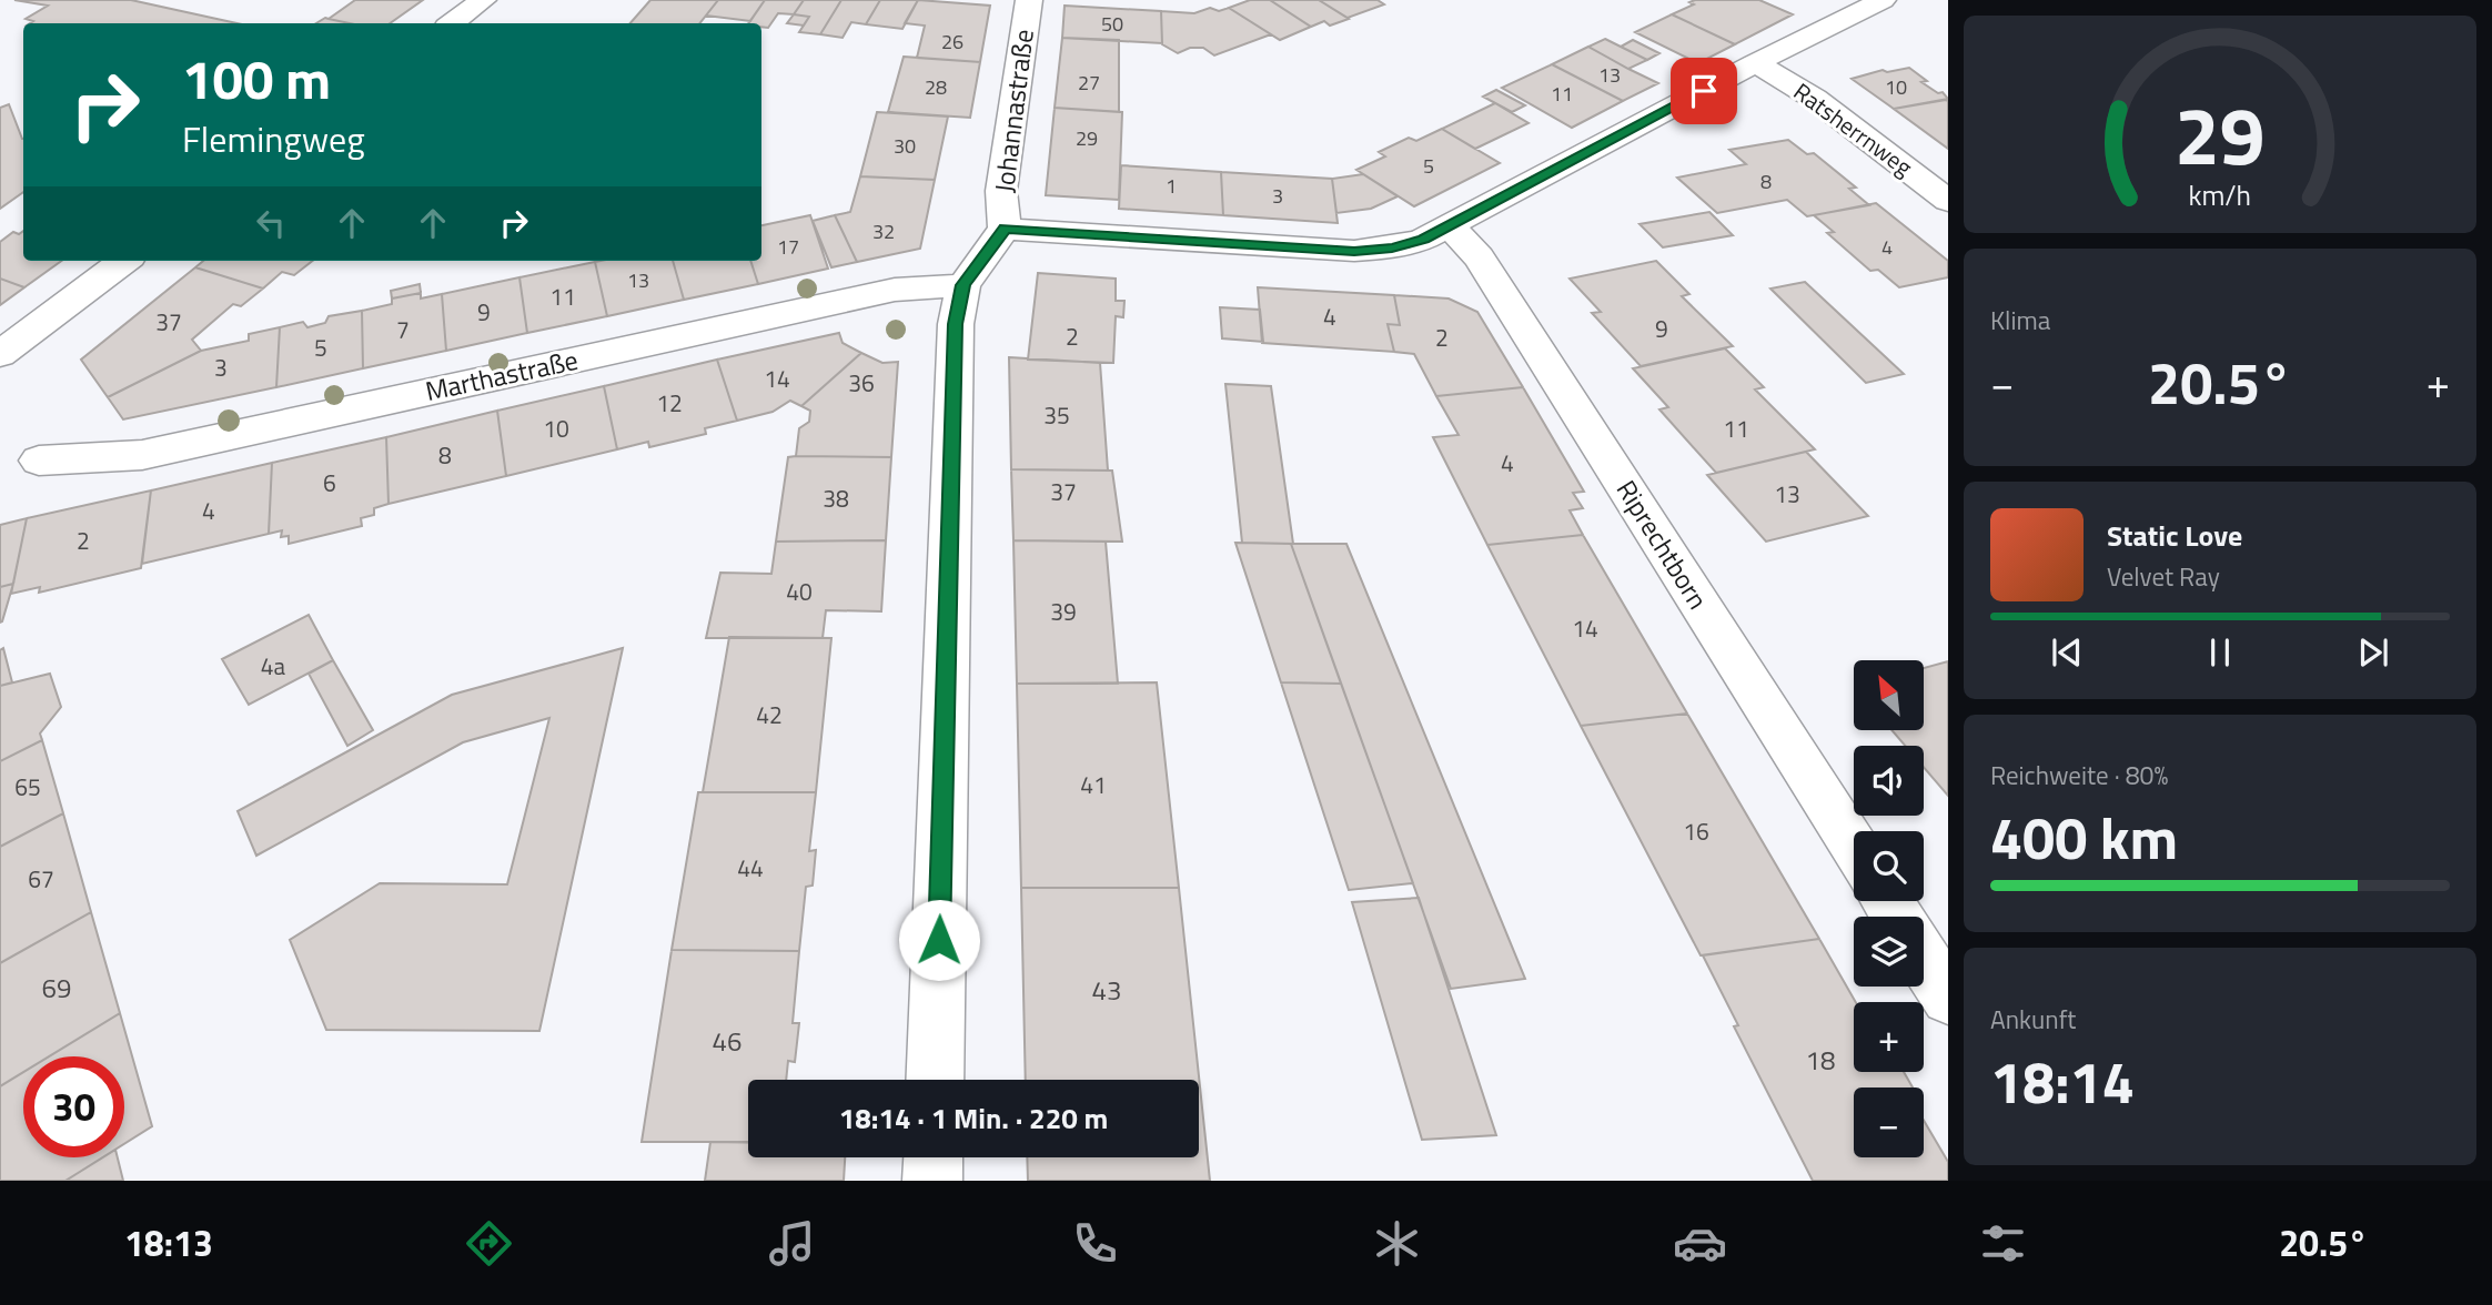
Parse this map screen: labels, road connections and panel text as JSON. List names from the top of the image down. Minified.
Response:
{"streets":{"street":["Johannastraße","Ratsherrnweg","Marthastraße","Riprechtborn"]},"crossings":[["Johannastraße","Marthastraße"]],"house_numbers":["50","26","13","27","28","10","11","29","30","5","8","1","3","32","17","4","13","11","9","4","37","9","7","2","2","5","3","14","36","12","35","10","11","8","4","6","37","13","38","4","2","40","39","14","4a","42","41","65","16","44","67","69","43","46","18"],"north":"top left","page":{"turn":["100 m","Flemingweg"],"tile":["Klima",["Reichweite · 80%","400 km"],["Ankunft","18:14"]],"heat":["−","20.5°","+"],"song":["Static Love","Velvet Ray"],"map_buttons":["+","−"],"limit":"30","trip":"18:14 · 1 Min. · 220 m","tabs":["18:13","20.5°"],"gauge":["29","km/h"]}}
